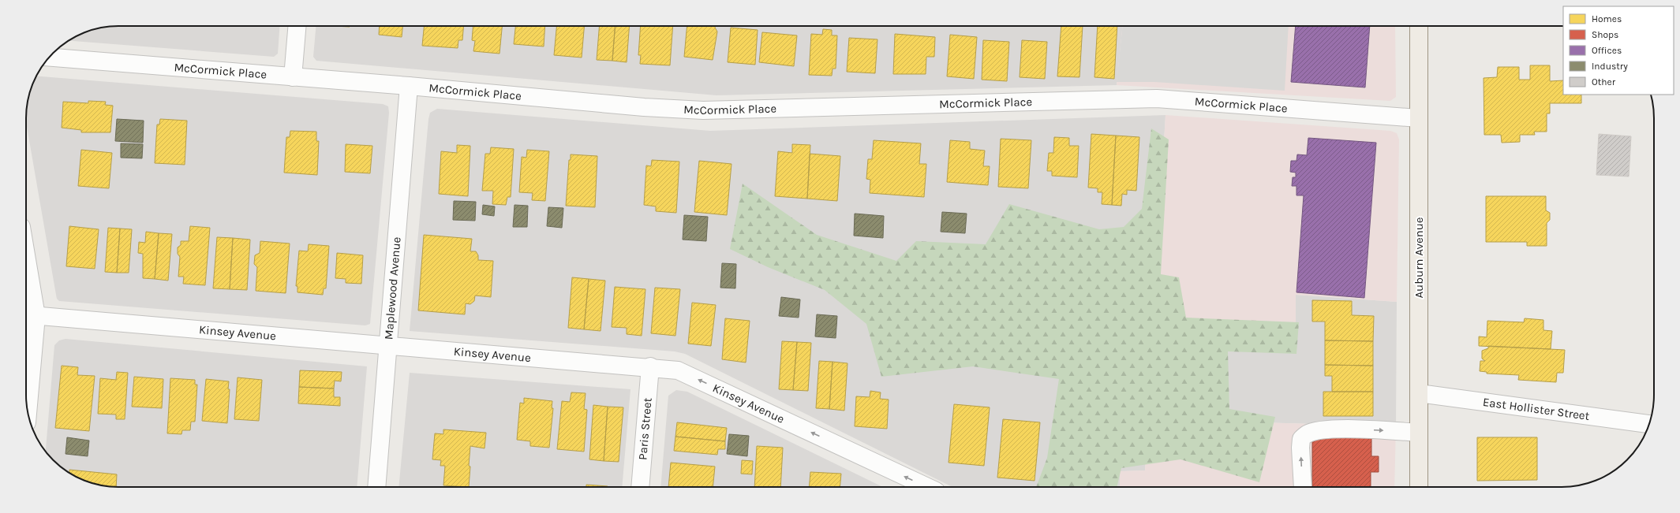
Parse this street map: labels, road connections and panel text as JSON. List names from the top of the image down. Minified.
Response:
{"streets":{"main road":["Auburn Avenue"],"street":["McCormick Place","Maplewood Avenue","Kinsey Avenue","East Hollister Street","Paris Street"]},"crossings":[["McCormick Place","Auburn Avenue"],["McCormick Place","Maplewood Avenue"],["Auburn Avenue","East Hollister Street"],["Maplewood Avenue","Kinsey Avenue"],["Kinsey Avenue","Paris Street"]],"legend":["Homes","Shops","Offices","Industry","Other"]}
